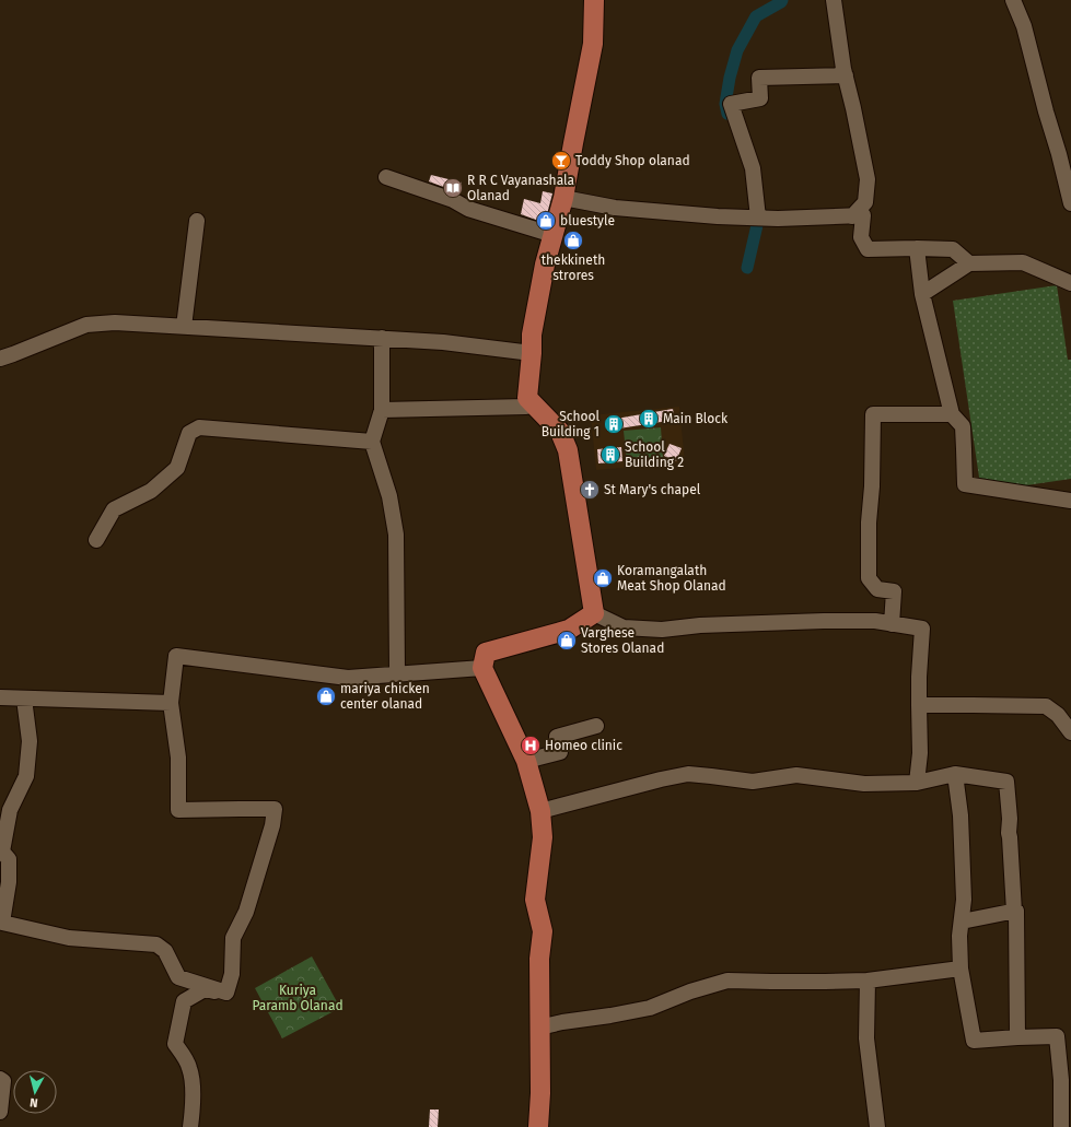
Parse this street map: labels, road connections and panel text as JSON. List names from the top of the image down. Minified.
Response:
{"parks":["Kuriya Paramb Olanad"],"places":{"bar":["Toddy Shop olanad"],"library":["R R C Vayanashala Olanad"],"shop":["bluestyle","thekkineth strores","Koramangalath Meat Shop Olanad","Varghese Stores Olanad","mariya chicken center olanad"],"building":["Main Block","School Building 1","School Building 2"],"church":["St Mary's chapel"],"hospital":["Homeo clinic"]},"north":"bottom"}
